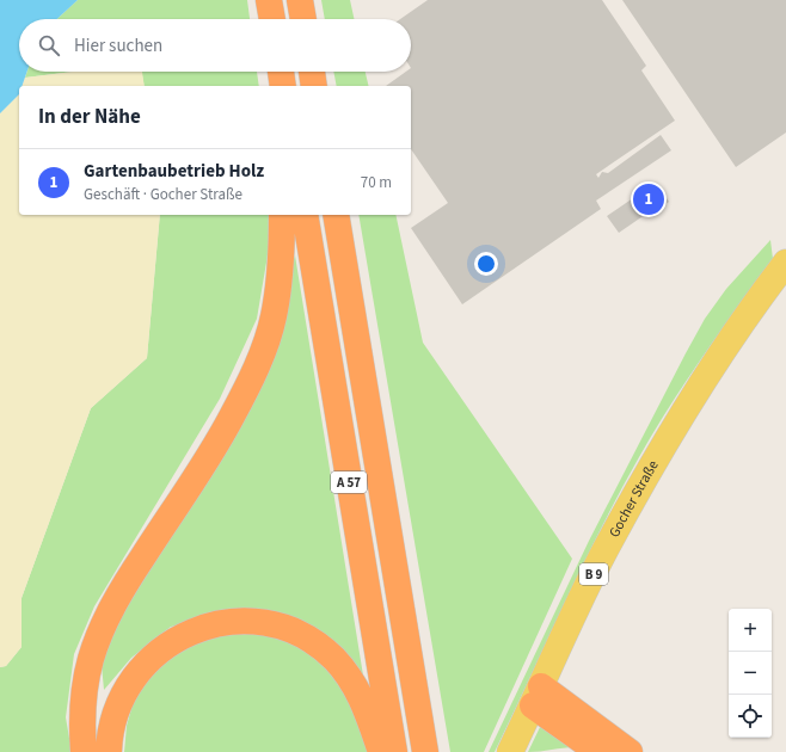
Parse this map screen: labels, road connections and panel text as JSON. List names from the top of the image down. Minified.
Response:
{"streets":{"highway":["A 57"],"main road":["Gocher Straße","B 9"]},"page":{"search":"Hier suchen","heading":"In der Nähe","list":[{"mark":"1","name":"Gartenbaubetrieb Holz","note":"Geschäft · Gocher Straße","value":"70 m"}],"pins":"1","map_buttons":["+","−"]}}
